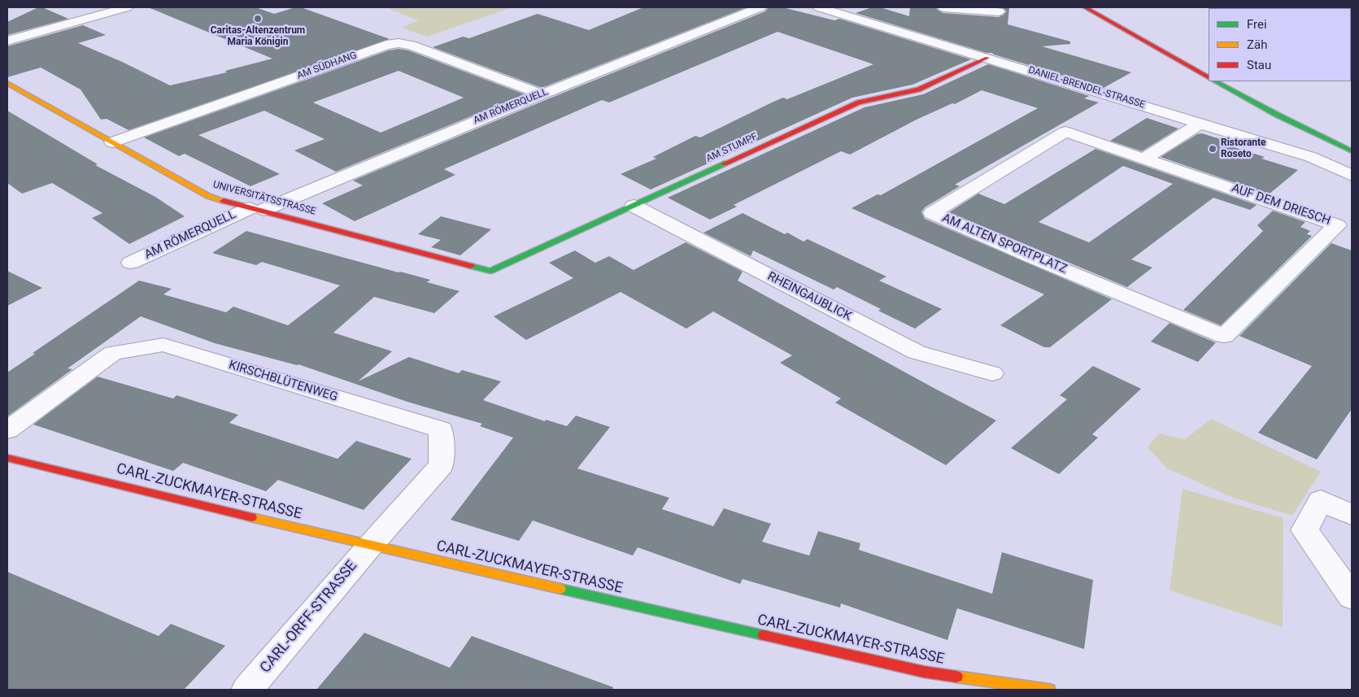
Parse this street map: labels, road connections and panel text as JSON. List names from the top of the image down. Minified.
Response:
{"streets":{"street":["AM SÜDHANG","DANIEL-BRENDEL-STRASSE","AM RÖMERQUELL","AM STUMPF","UNIVERSITÄTSSTRASSE","AUF DEM DRIESCH","AM ALTEN SPORTPLATZ","RHEINGAUBLICK","KIRSCHBLÜTENWEG","CARL-ZUCKMAYER-STRASSE","CARL-ORFF-STRASSE"]},"crossings":[["AM SÜDHANG","AM RÖMERQUELL"],["AM SÜDHANG","UNIVERSITÄTSSTRASSE"],["DANIEL-BRENDEL-STRASSE","AM STUMPF"],["AM RÖMERQUELL","UNIVERSITÄTSSTRASSE"],["AM STUMPF","UNIVERSITÄTSSTRASSE"],["AM STUMPF","RHEINGAUBLICK"],["AUF DEM DRIESCH","AM ALTEN SPORTPLATZ"],["KIRSCHBLÜTENWEG","CARL-ZUCKMAYER-STRASSE"],["KIRSCHBLÜTENWEG","CARL-ORFF-STRASSE"],["CARL-ZUCKMAYER-STRASSE","CARL-ORFF-STRASSE"]],"places":["Caritas-Altenzentrum Maria Königin","Ristorante Roseto"],"legend":["Frei","Zäh","Stau"]}
